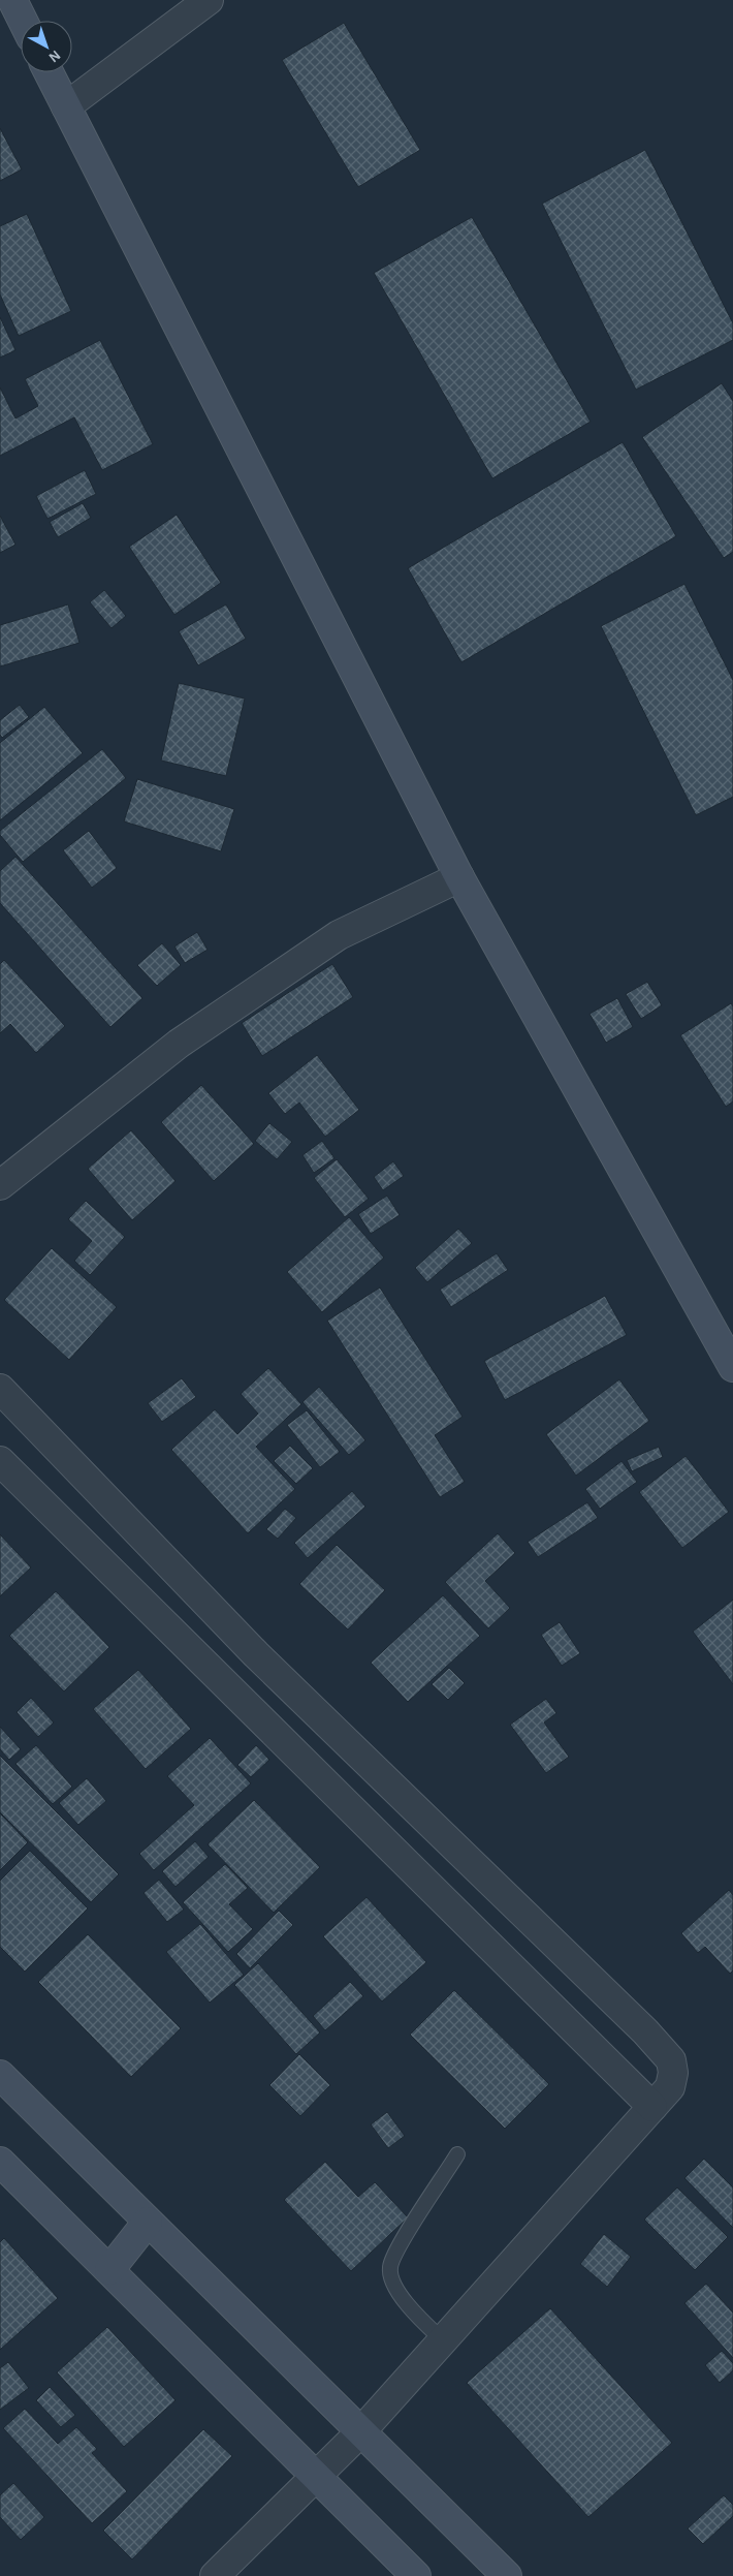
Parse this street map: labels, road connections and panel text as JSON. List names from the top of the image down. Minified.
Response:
{"north":"bottom right"}
